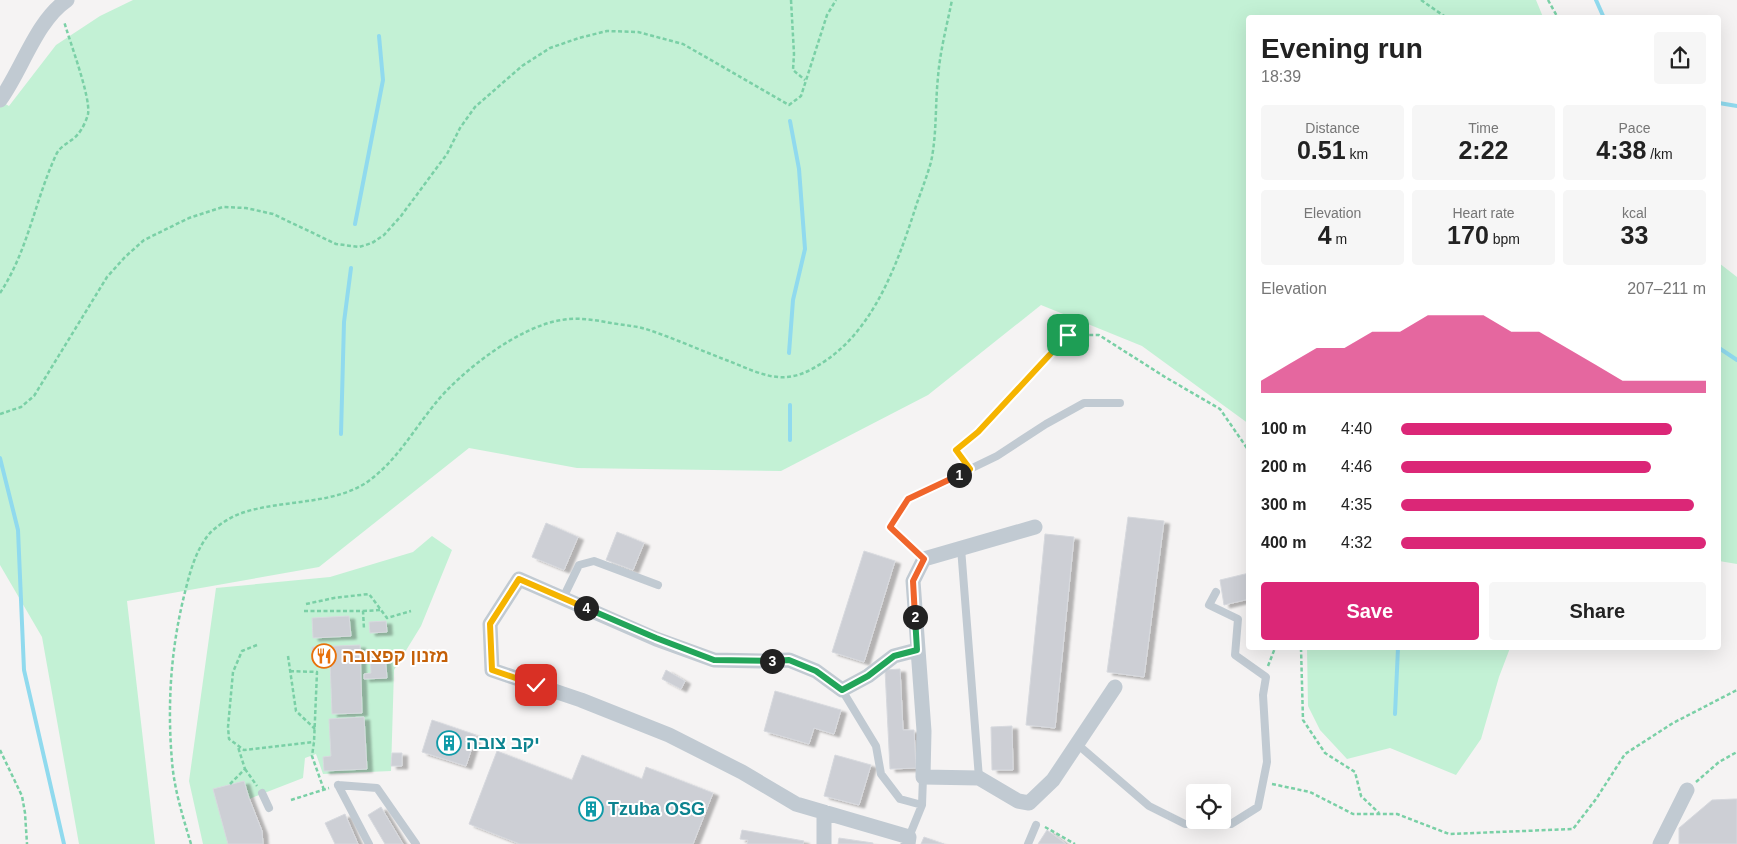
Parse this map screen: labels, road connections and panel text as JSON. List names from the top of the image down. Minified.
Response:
{"places":{"restaurant":["מזנון קפצובה"],"building":["יקב צובה","Tzuba OSG"]},"page":{"heading":["Evening run","18:39"],"stats":[["Distance","0.51 km"],["Time","2:22"],["Pace","4:38 /km"],["Elevation","4 m"],["Heart rate","170 bpm"],["kcal","33"]],"chart":["Elevation","207–211 m"],"list":[{"name":"100 m","note":"4:40"},{"name":"200 m","note":"4:46"},{"name":"300 m","note":"4:35"},{"name":"400 m","note":"4:32"}],"pins":["1","4","2","3"],"buttons":["Save","Share"]}}
